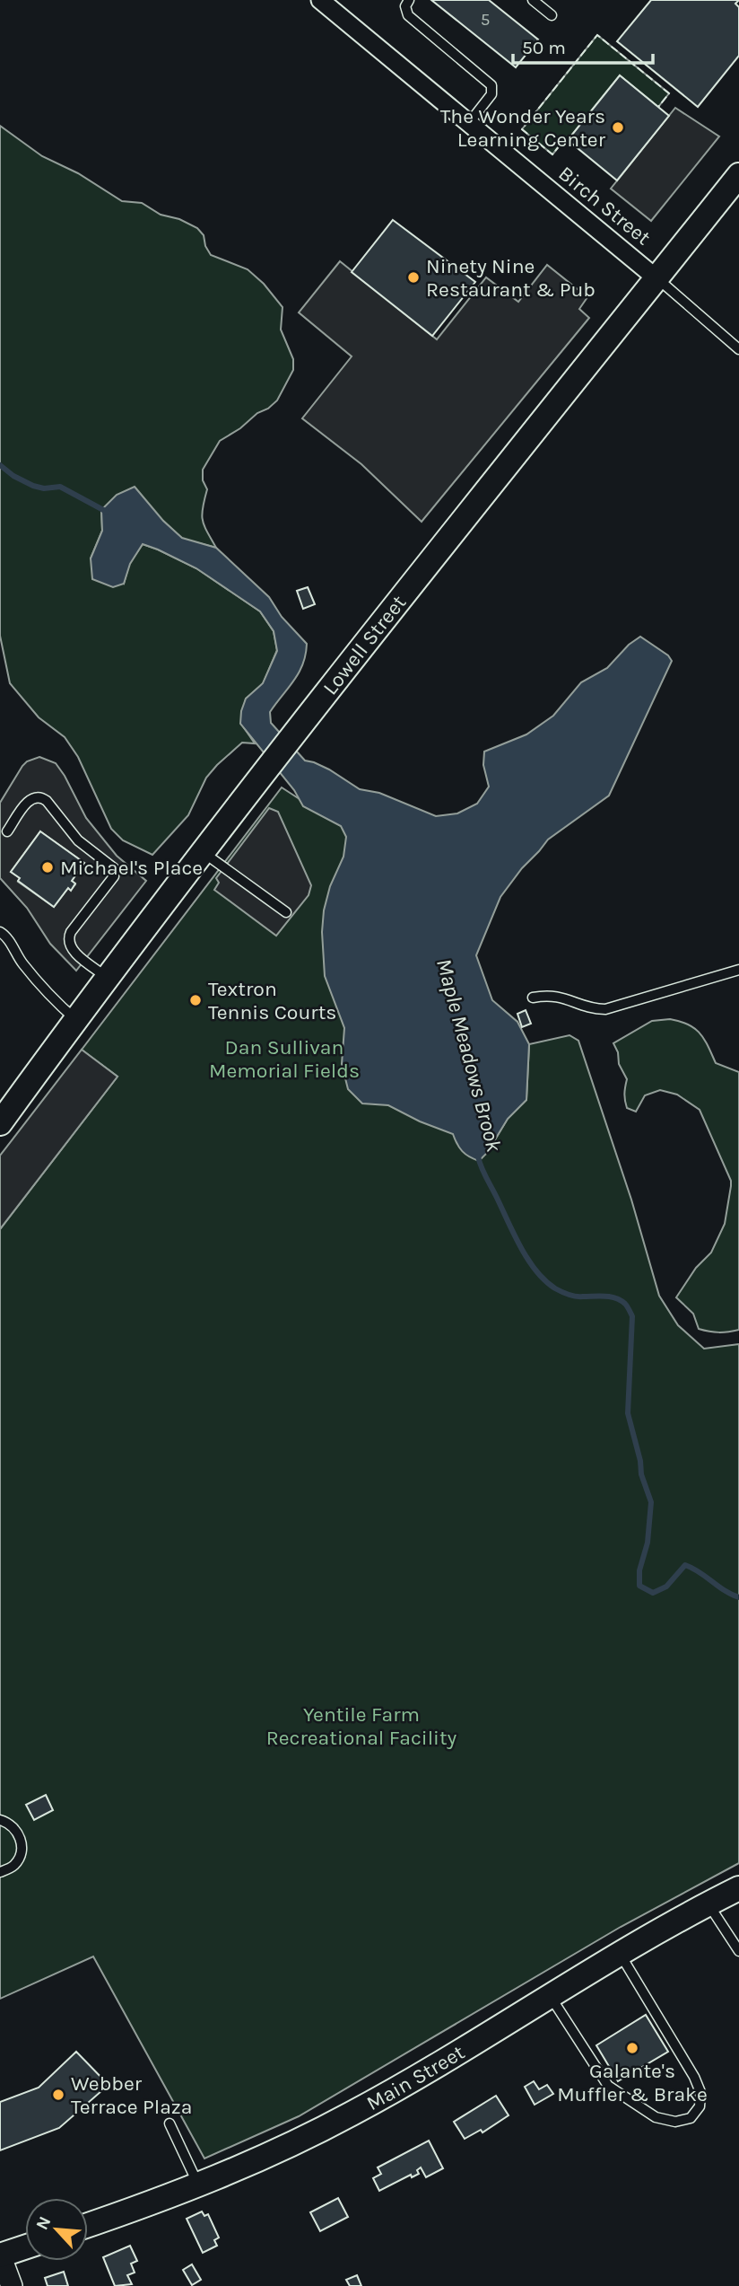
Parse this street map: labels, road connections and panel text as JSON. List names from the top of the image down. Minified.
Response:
{"streets":{"main road":["Lowell Street","Main Street"],"street":["Birch Street"]},"crossings":[["Birch Street","Lowell Street"]],"water":["Maple Meadows Brook"],"parks":["Dan Sullivan Memorial Fields","Yentile Farm Recreational Facility"],"places":["The Wonder Years Learning Center","Ninety Nine Restaurant & Pub","Michael's Place","Textron Tennis Courts","Galante's Muffler & Brake","Webber Terrace Plaza"],"house_numbers":["5"],"scale_bar":"50 m","north":"top left"}
